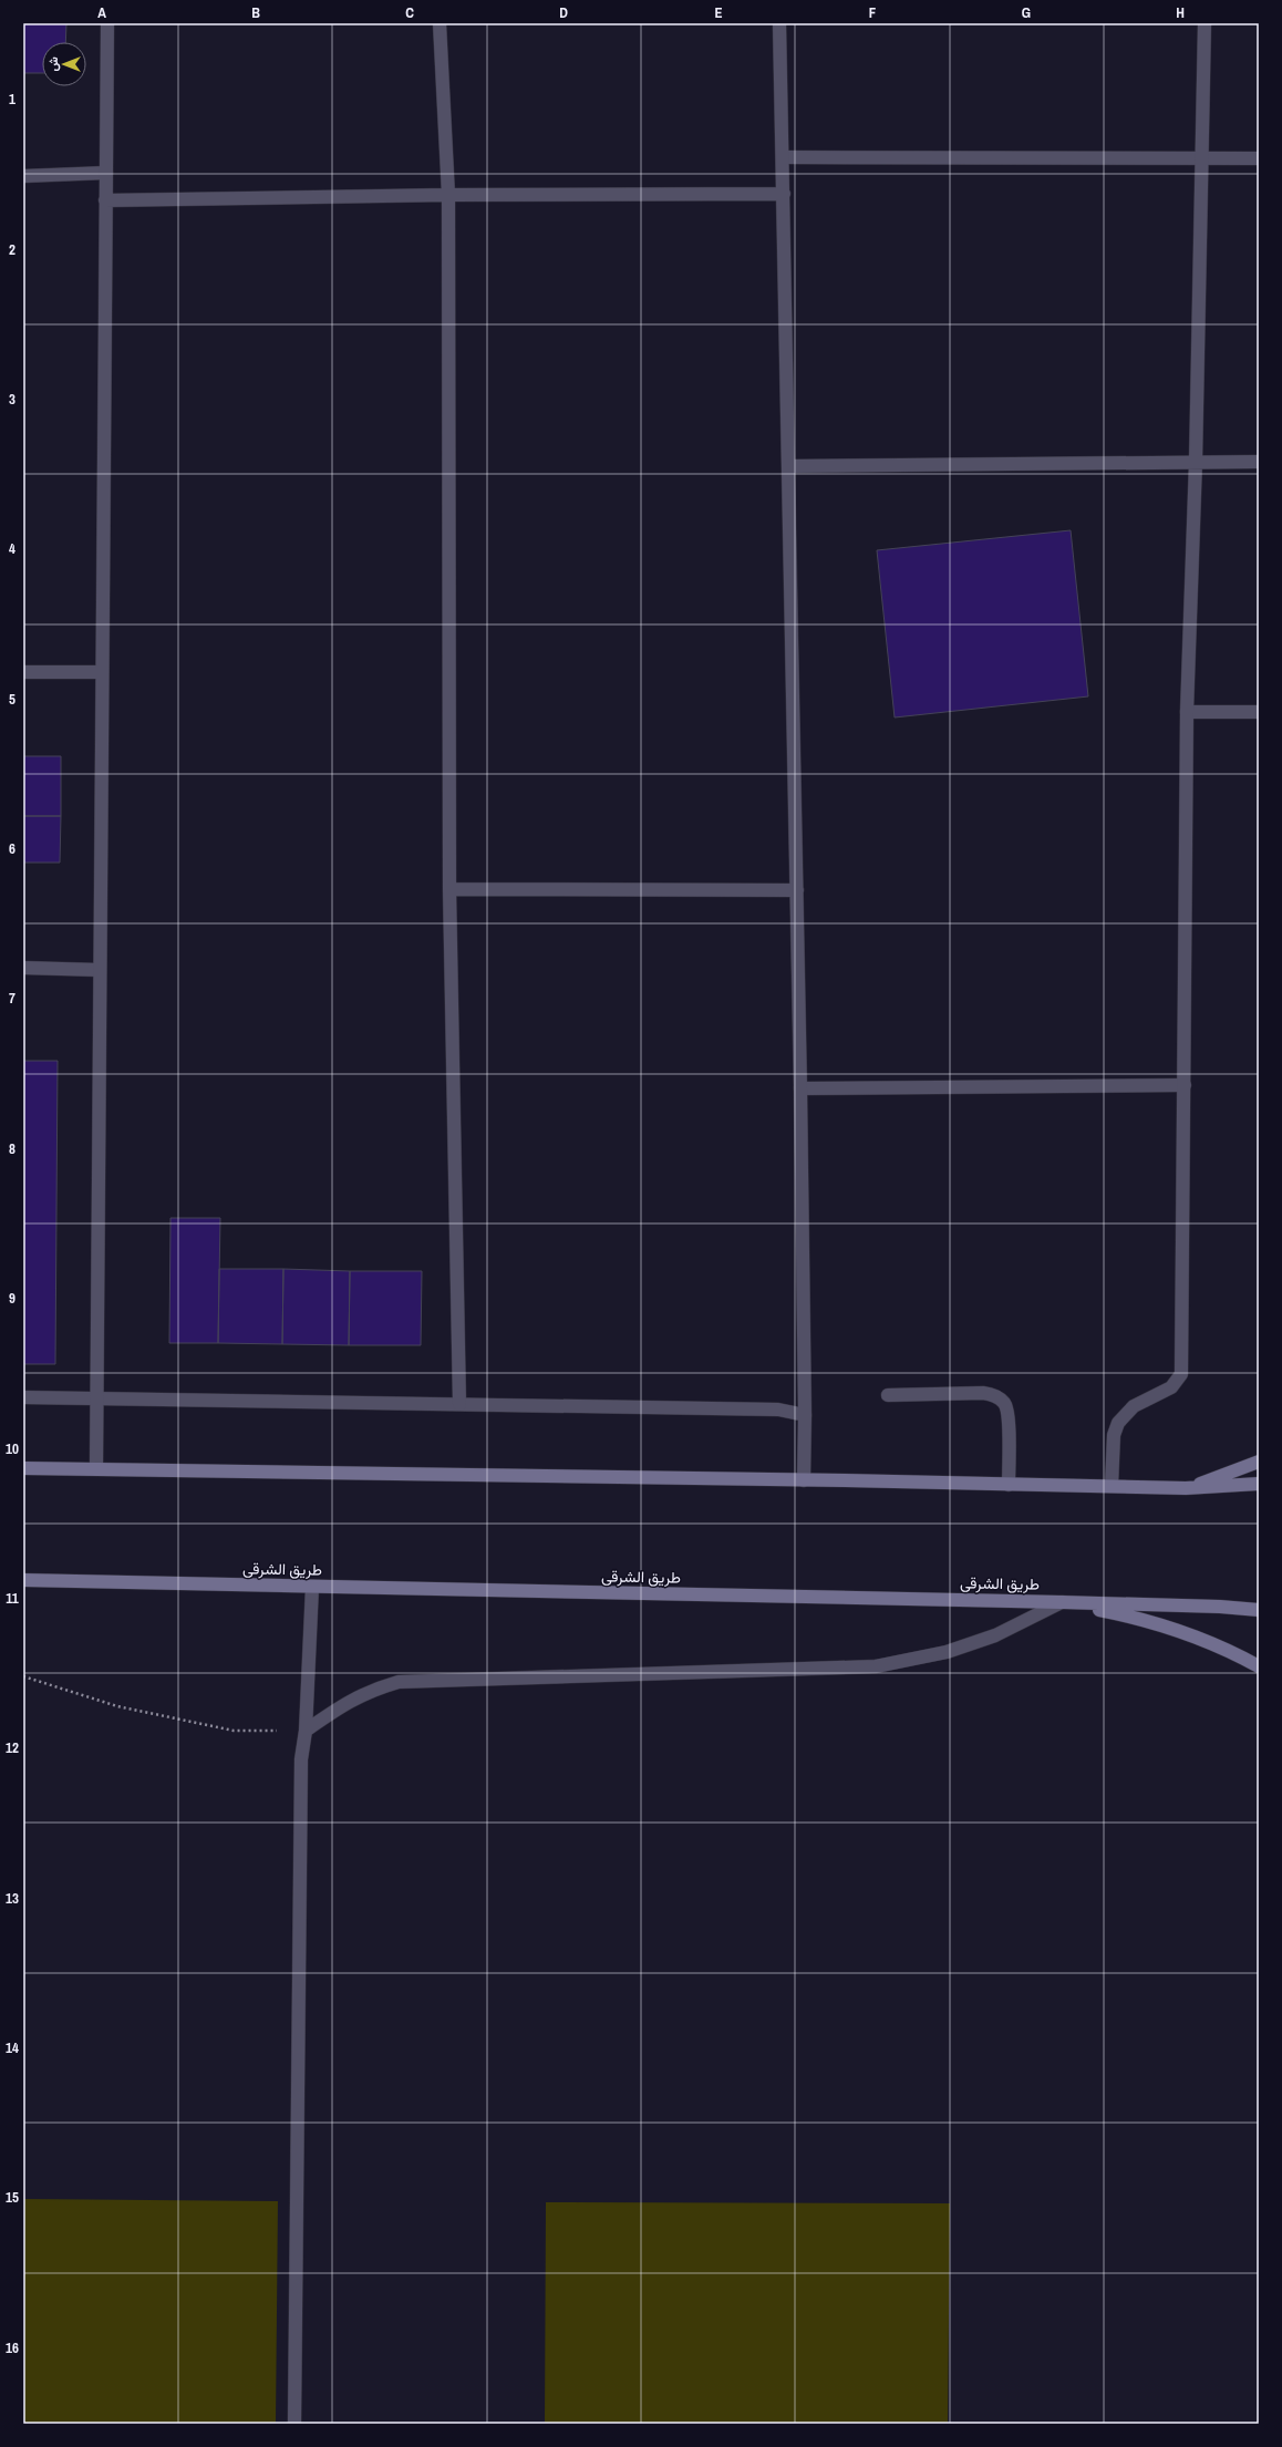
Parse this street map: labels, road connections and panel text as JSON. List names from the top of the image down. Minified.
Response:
{"streets":{"main road":["طريق الشرقى"]},"north":"left","grid":{"columns":["A","B","C","D","E","F","G","H"],"rows":["1","2","3","4","5","6","7","8","9","10","11","12","13","14","15","16"]}}
